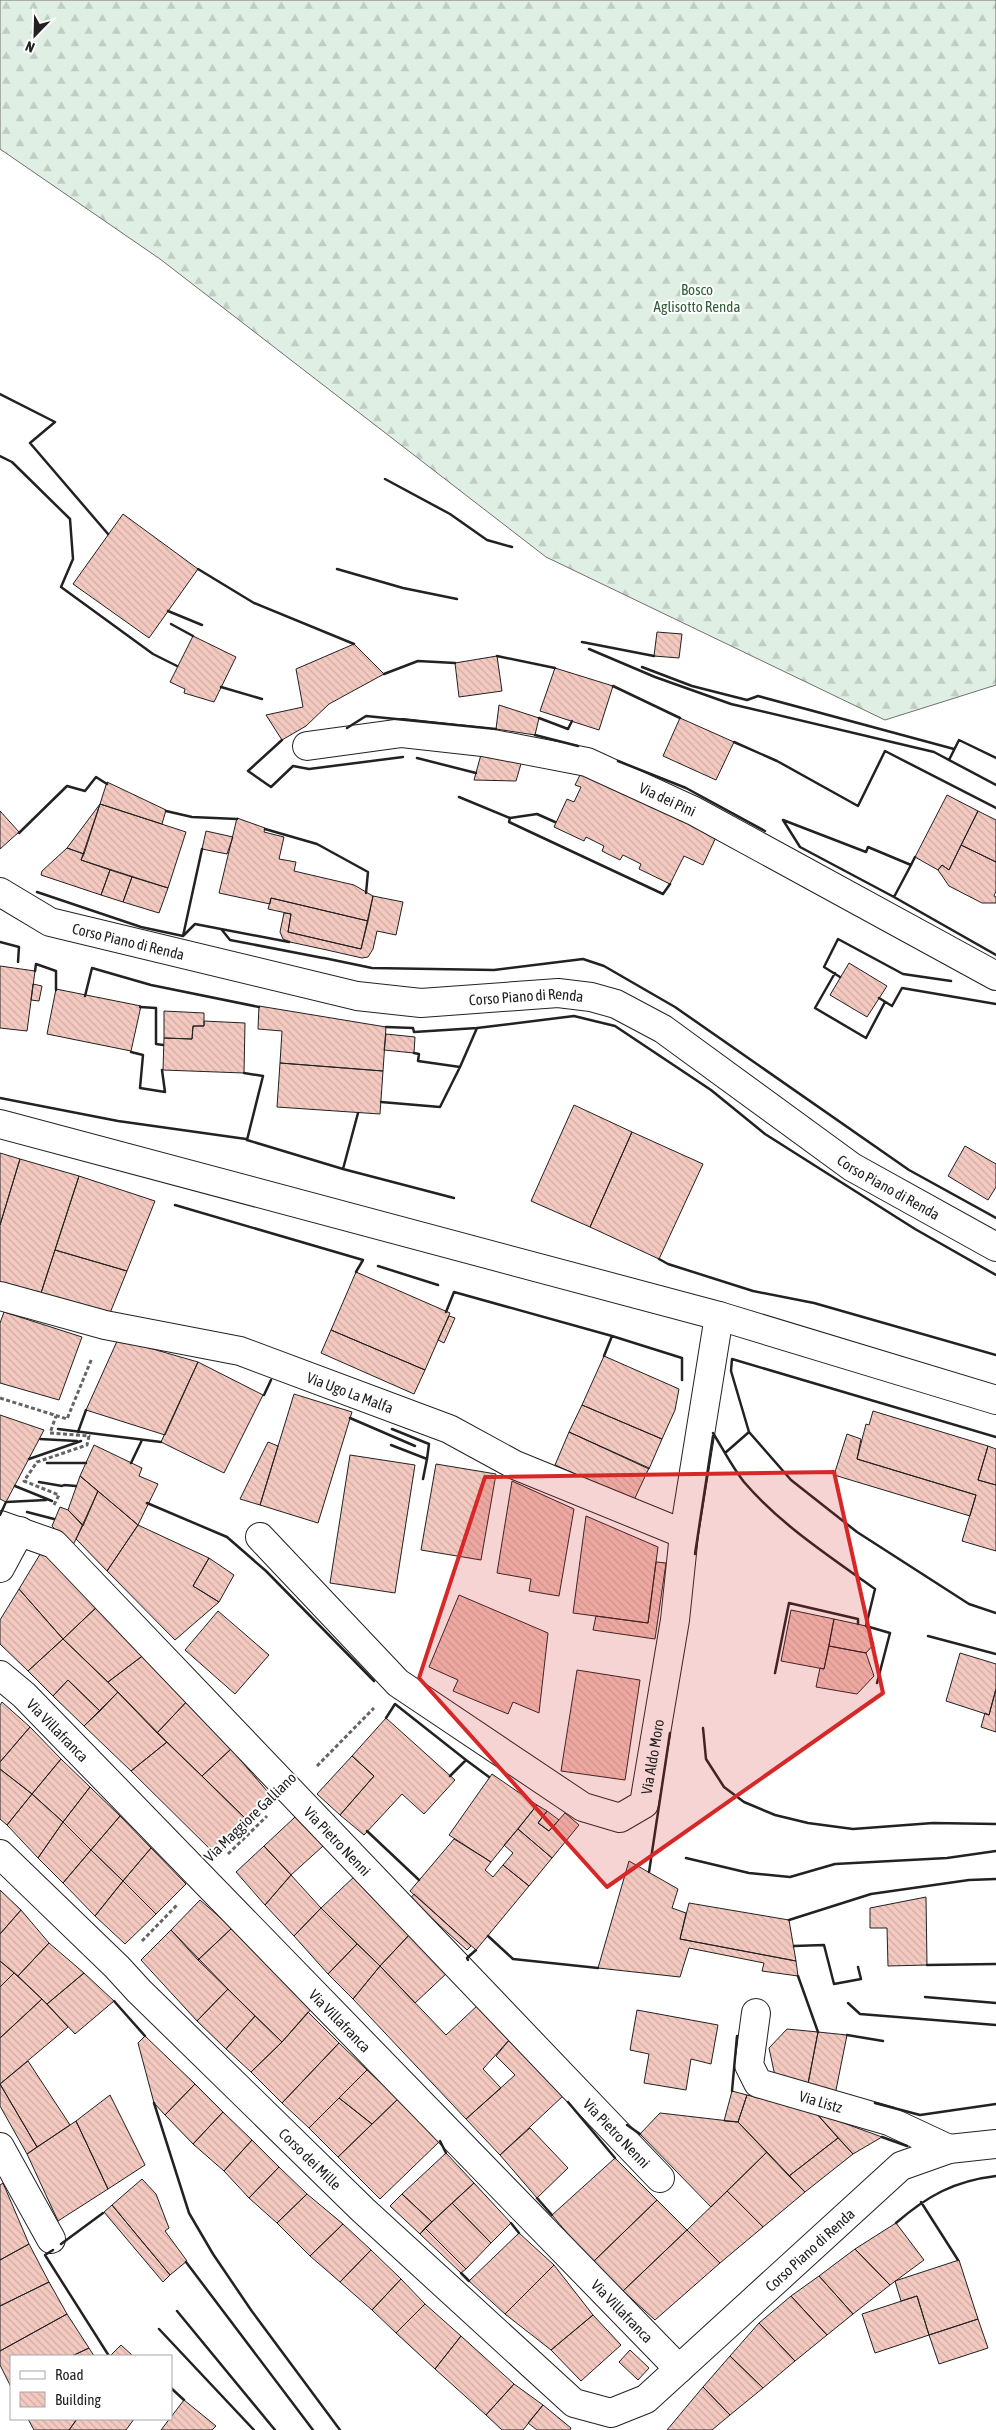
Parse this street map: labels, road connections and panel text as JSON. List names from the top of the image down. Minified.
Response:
{"streets":{"street":["Via dei Pini","Corso Piano di Renda","Via Ugo La Malfa","Via Villafranca","Via Aldo Moro","Via Pietro Nenni","Via Listz","Corso dei Mille"],"path":["Via Maggiore Galliano"]},"crossings":[["Corso Piano di Renda","Via Villafranca"],["Corso Piano di Renda","Via Listz"],["Corso Piano di Renda","Corso dei Mille"],["Via Ugo La Malfa","Via Aldo Moro"],["Via Villafranca","Via Maggiore Galliano"],["Via Aldo Moro","Via Maggiore Galliano"],["Via Maggiore Galliano","Via Pietro Nenni"],["Via Maggiore Galliano","Corso dei Mille"]],"parks":["Bosco Aglisotto Renda"],"legend":["Road","Building"],"north":"bottom left"}
